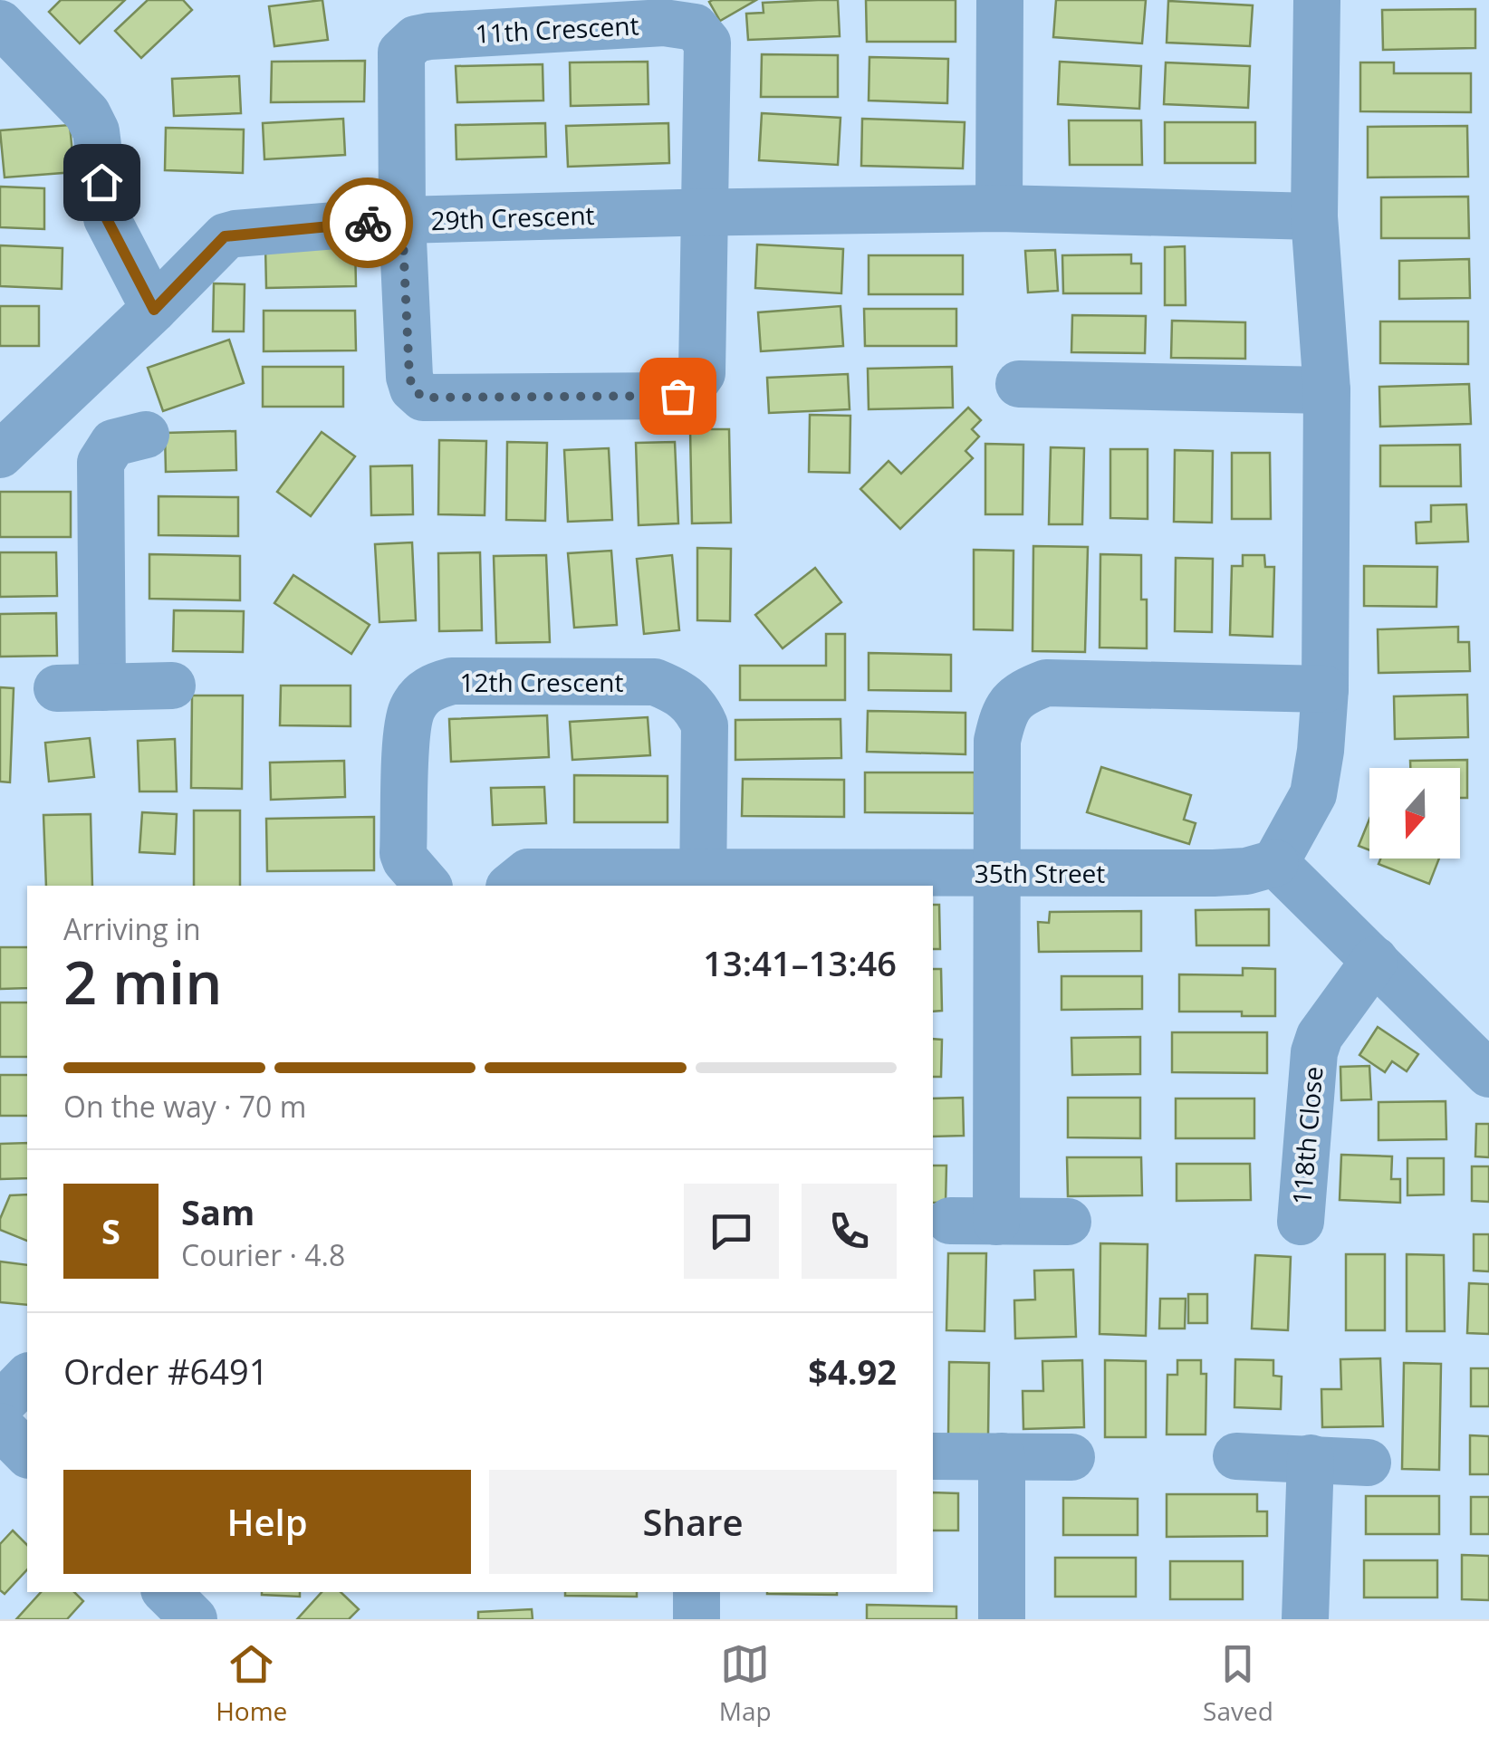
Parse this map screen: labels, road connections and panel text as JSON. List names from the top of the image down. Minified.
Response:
{"streets":{"street":["11th Crescent","29th Crescent","12th Crescent","35th Street","118th Close"]},"crossings":[["11th Crescent","29th Crescent"],["12th Crescent","35th Street"]],"north":"bottom","page":{"heading":["2 min","Arriving in","13:41–13:46"],"panel":["Sam","Courier · 4.8","Order #6491","$4.92"],"bar":"On the way · 70 m","round":"S","buttons":["Help","Share"],"tabs":["Home","Map","Saved"]}}
